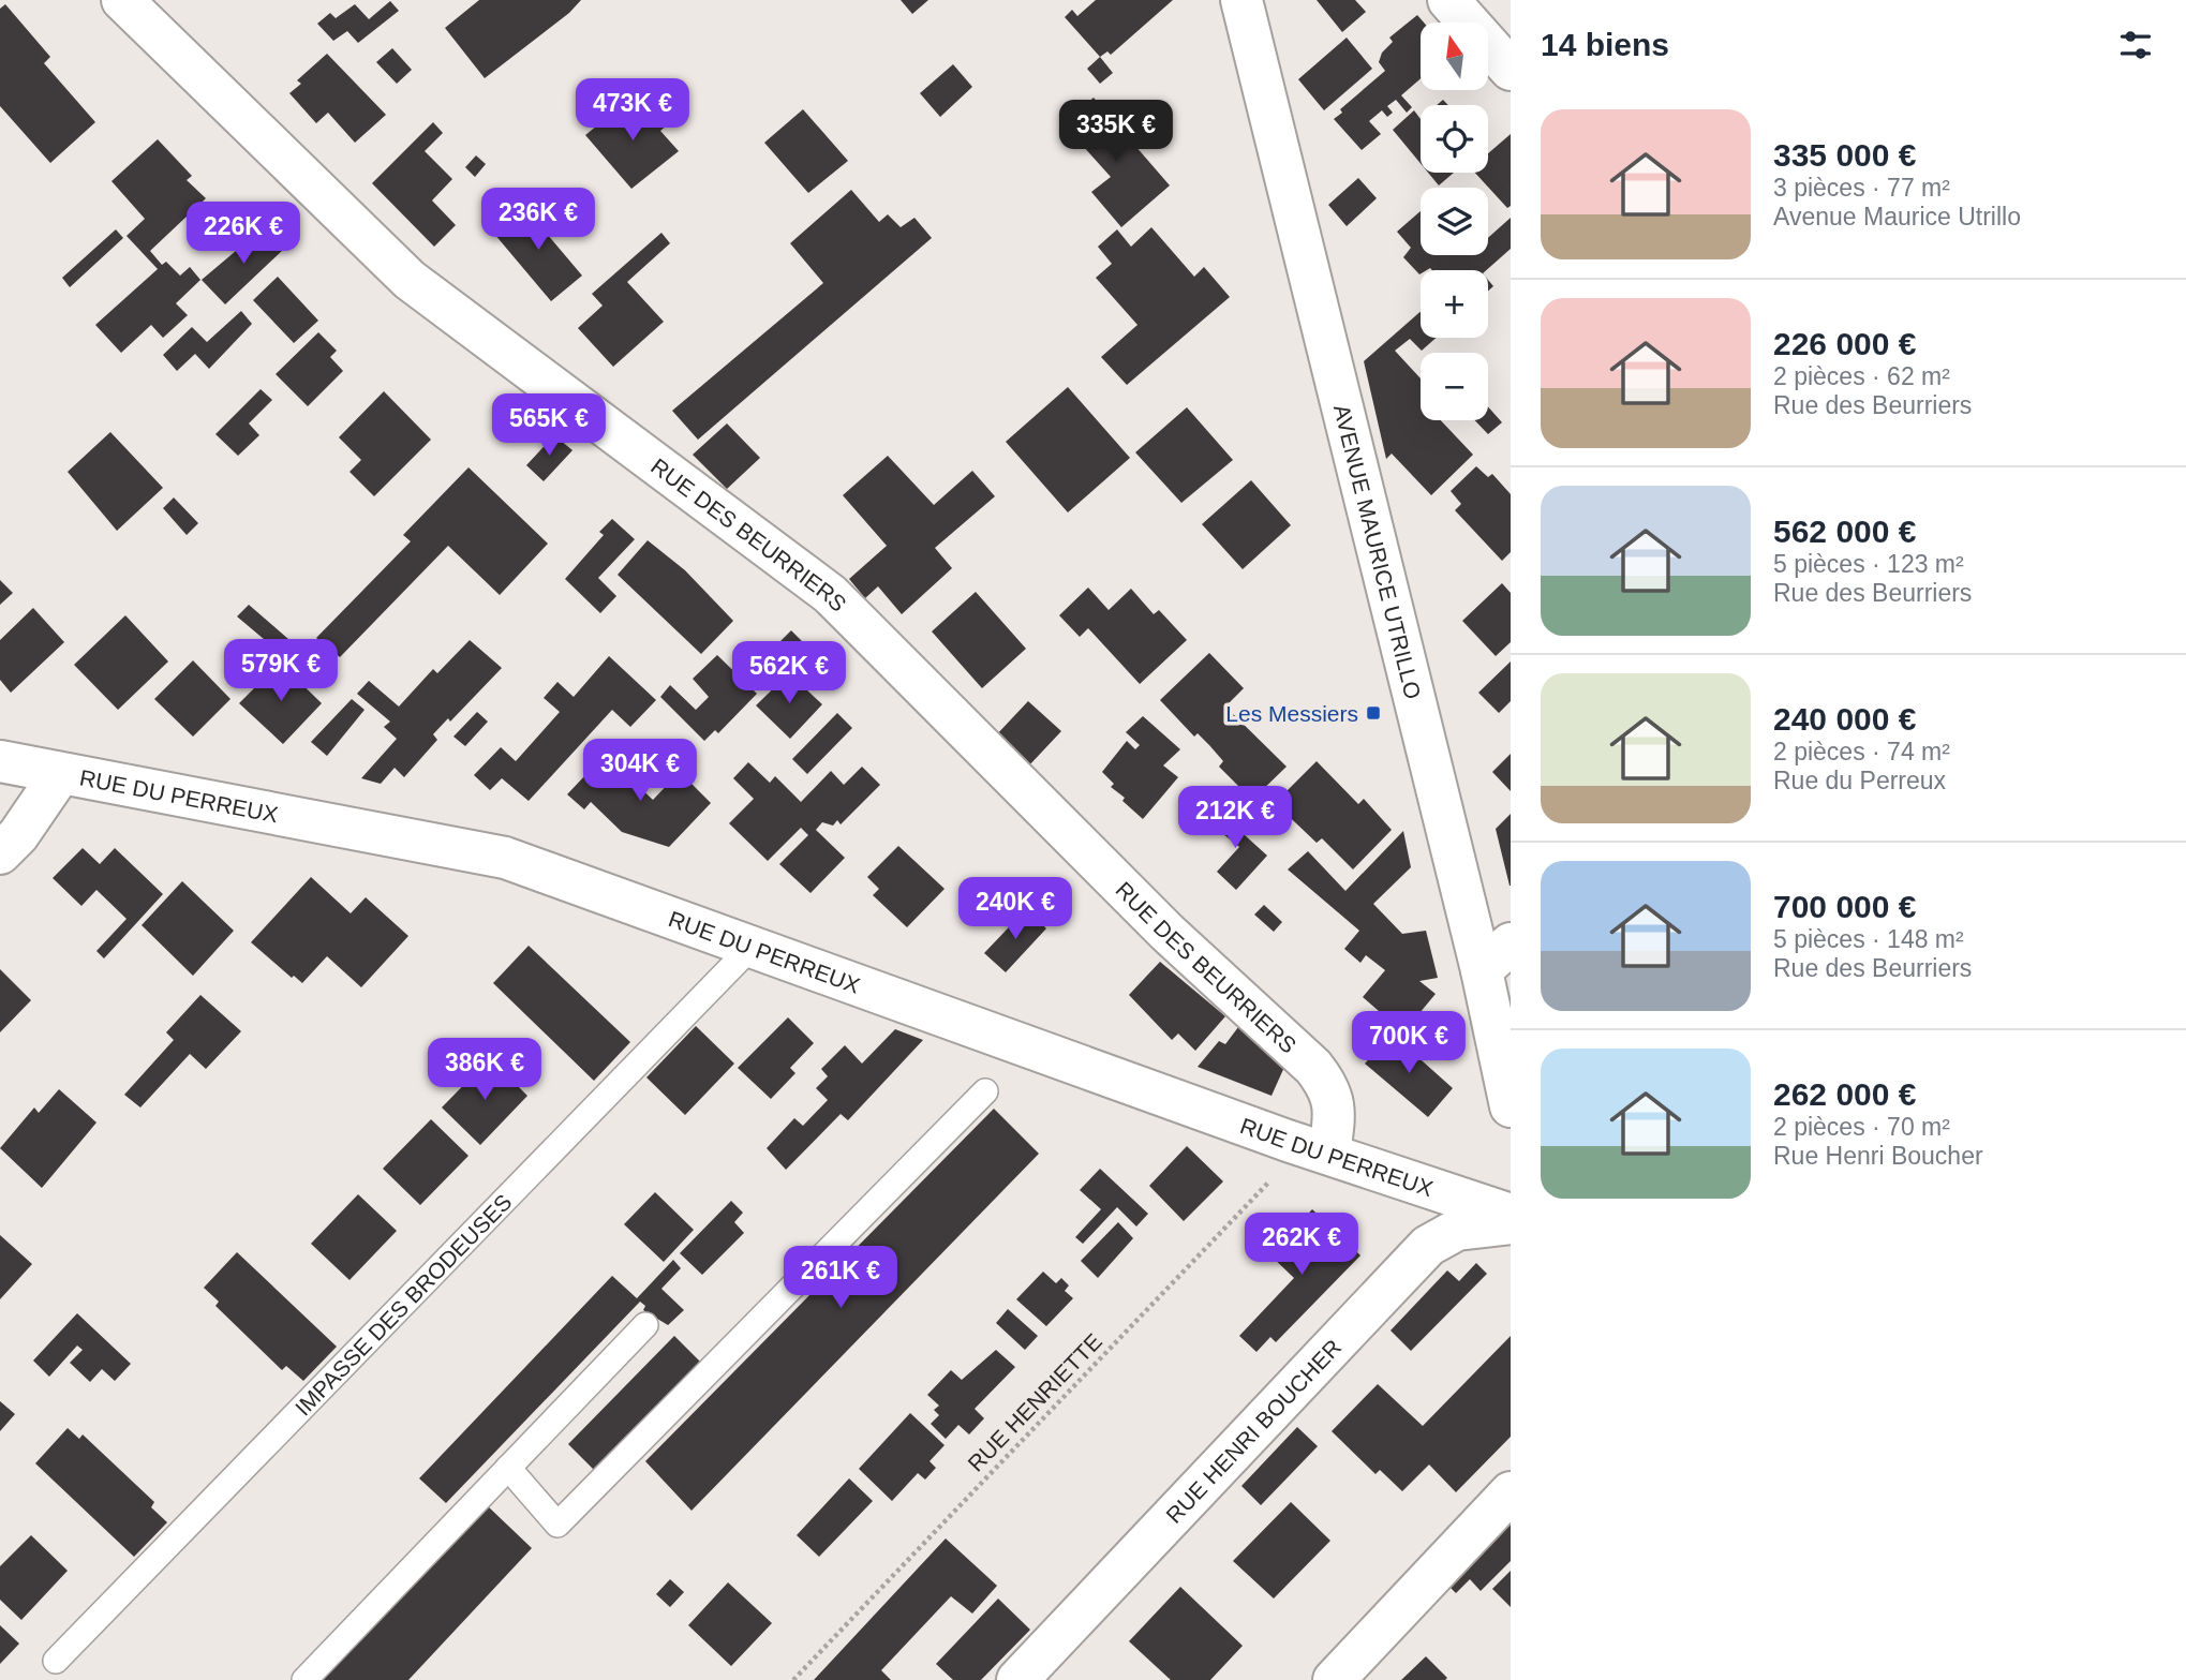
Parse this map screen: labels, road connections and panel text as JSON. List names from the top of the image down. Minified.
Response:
{"streets":{"street":["RUE DES BEURRIERS","AVENUE MAURICE UTRILLO","RUE DU PERREUX","RUE HENRI BOUCHER"],"lane":["IMPASSE DES BRODEUSES"],"path":["RUE HENRIETTE"]},"crossings":[["RUE DES BEURRIERS","RUE DU PERREUX"],["RUE DU PERREUX","IMPASSE DES BRODEUSES"],["RUE DU PERREUX","RUE HENRIETTE"]],"places":{"transit":["Les Messiers"]},"north":"top","page":{"heading":"14 biens","map_buttons":["+","−"],"price":["473K €","335K €","236K €","226K €","565K €","579K €","562K €","304K €","212K €","240K €","700K €","386K €","262K €","261K €"],"list":[{"name":"335 000 €","note":"3 pièces · 77 m² · Avenue Maurice Utrillo"},{"name":"226 000 €","note":"2 pièces · 62 m² · Rue des Beurriers"},{"name":"562 000 €","note":"5 pièces · 123 m² · Rue des Beurriers"},{"name":"240 000 €","note":"2 pièces · 74 m² · Rue du Perreux"},{"name":"700 000 €","note":"5 pièces · 148 m² · Rue des Beurriers"},{"name":"262 000 €","note":"2 pièces · 70 m² · Rue Henri Boucher"}]}}
